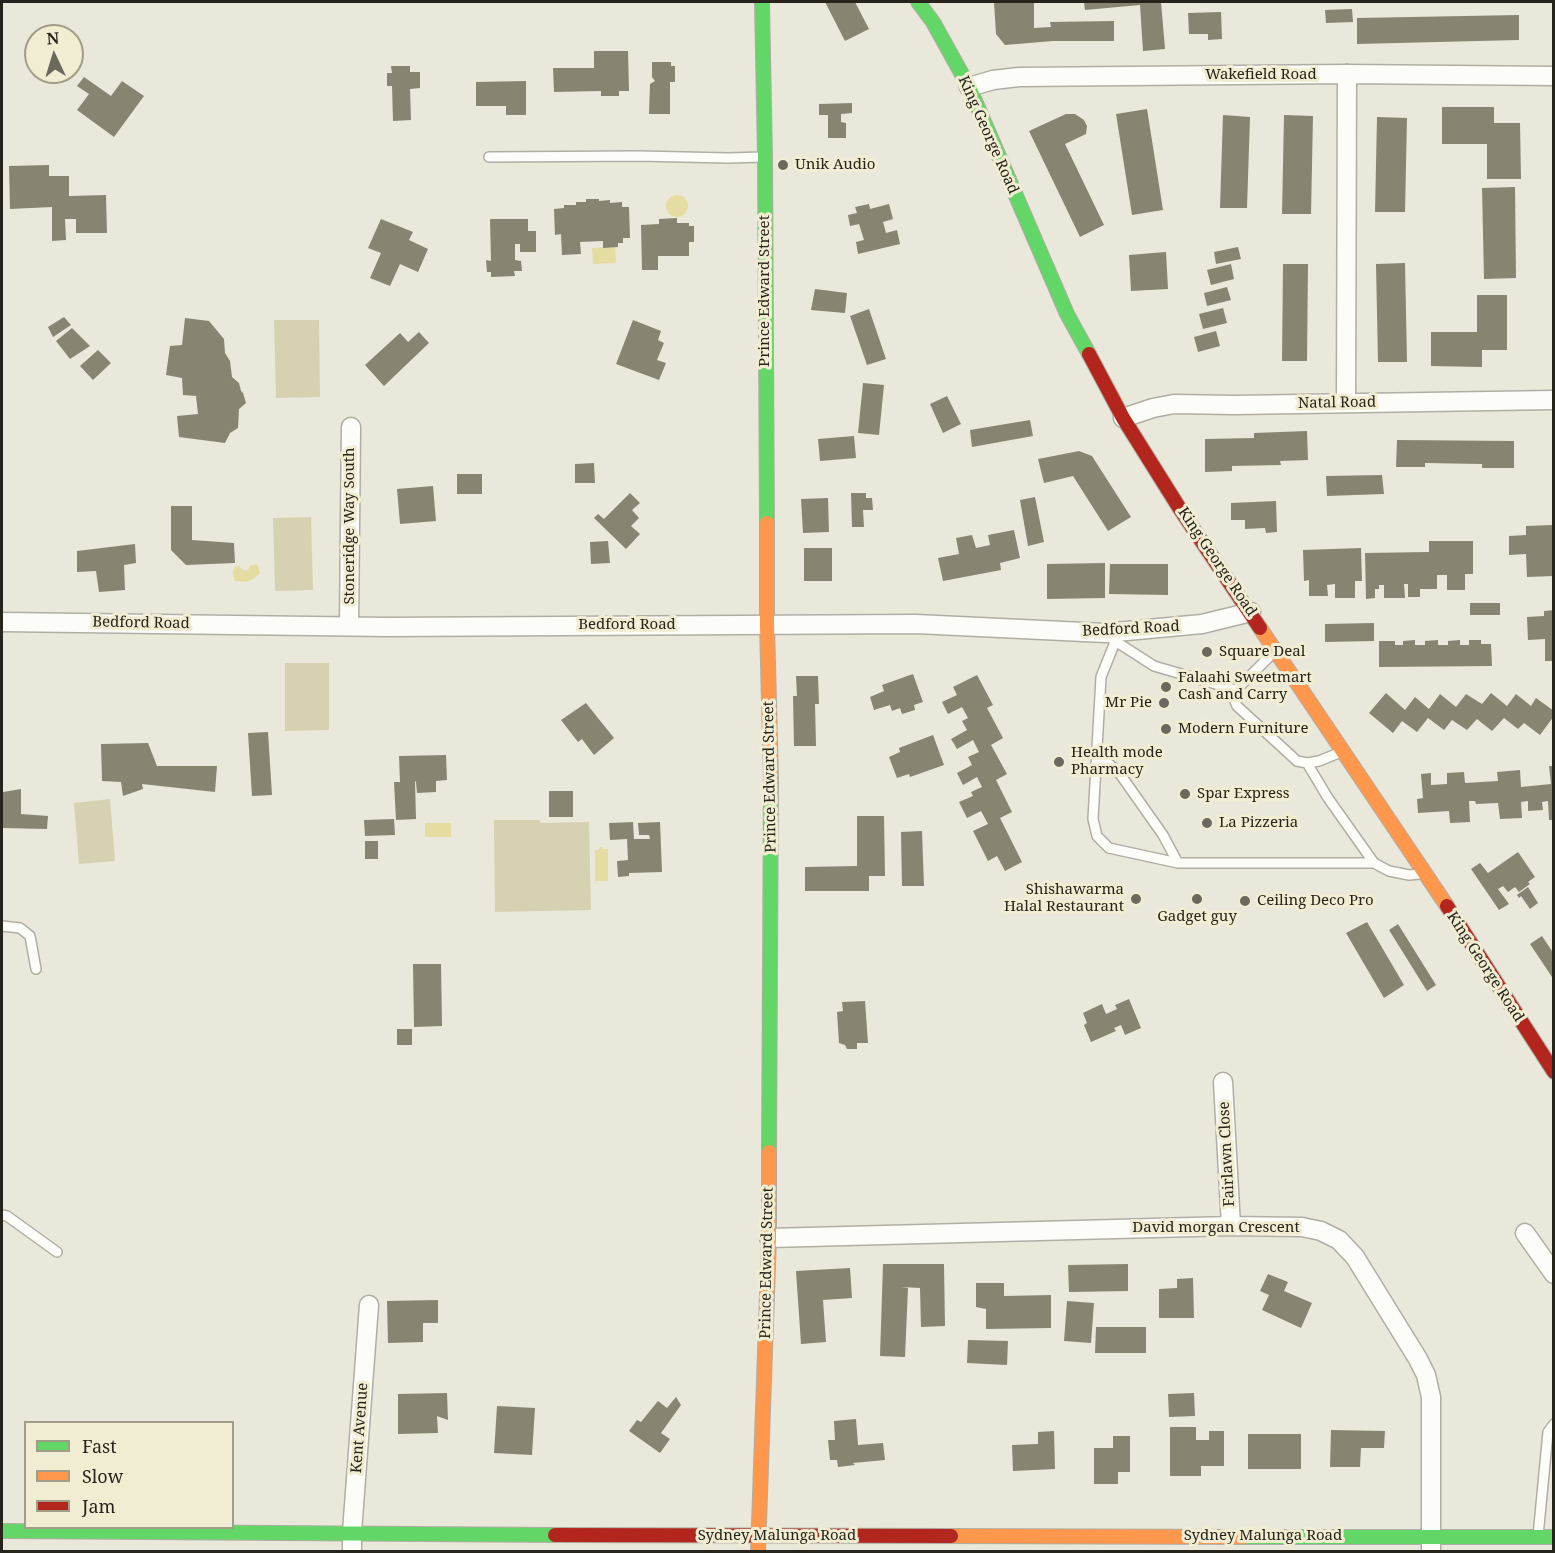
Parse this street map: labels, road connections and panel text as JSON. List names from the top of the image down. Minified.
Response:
{"streets":{"main road":["King George Road","Prince Edward Street","Sydney Malunga Road"],"street":["Wakefield Road","Natal Road","Stoneridge Way South","Bedford Road","Fairlawn Close","David morgan Crescent","Kent Avenue"]},"crossings":[["Wakefield Road","King George Road"],["King George Road","Natal Road"],["King George Road","Bedford Road"],["Prince Edward Street","Bedford Road"],["Prince Edward Street","David morgan Crescent"],["Prince Edward Street","Sydney Malunga Road"],["Stoneridge Way South","Bedford Road"],["Fairlawn Close","David morgan Crescent"],["David morgan Crescent","Sydney Malunga Road"],["Kent Avenue","Sydney Malunga Road"]],"places":["Unik Audio","Square Deal","Falaahi Sweetmart Cash and Carry","Mr Pie","Modern Furniture","Health mode Pharmacy","Spar Express","La Pizzeria","Shishawarma Halal Restaurant","Gadget guy","Ceiling Deco Pro"],"legend":["Fast","Slow","Jam"],"north":"top"}
